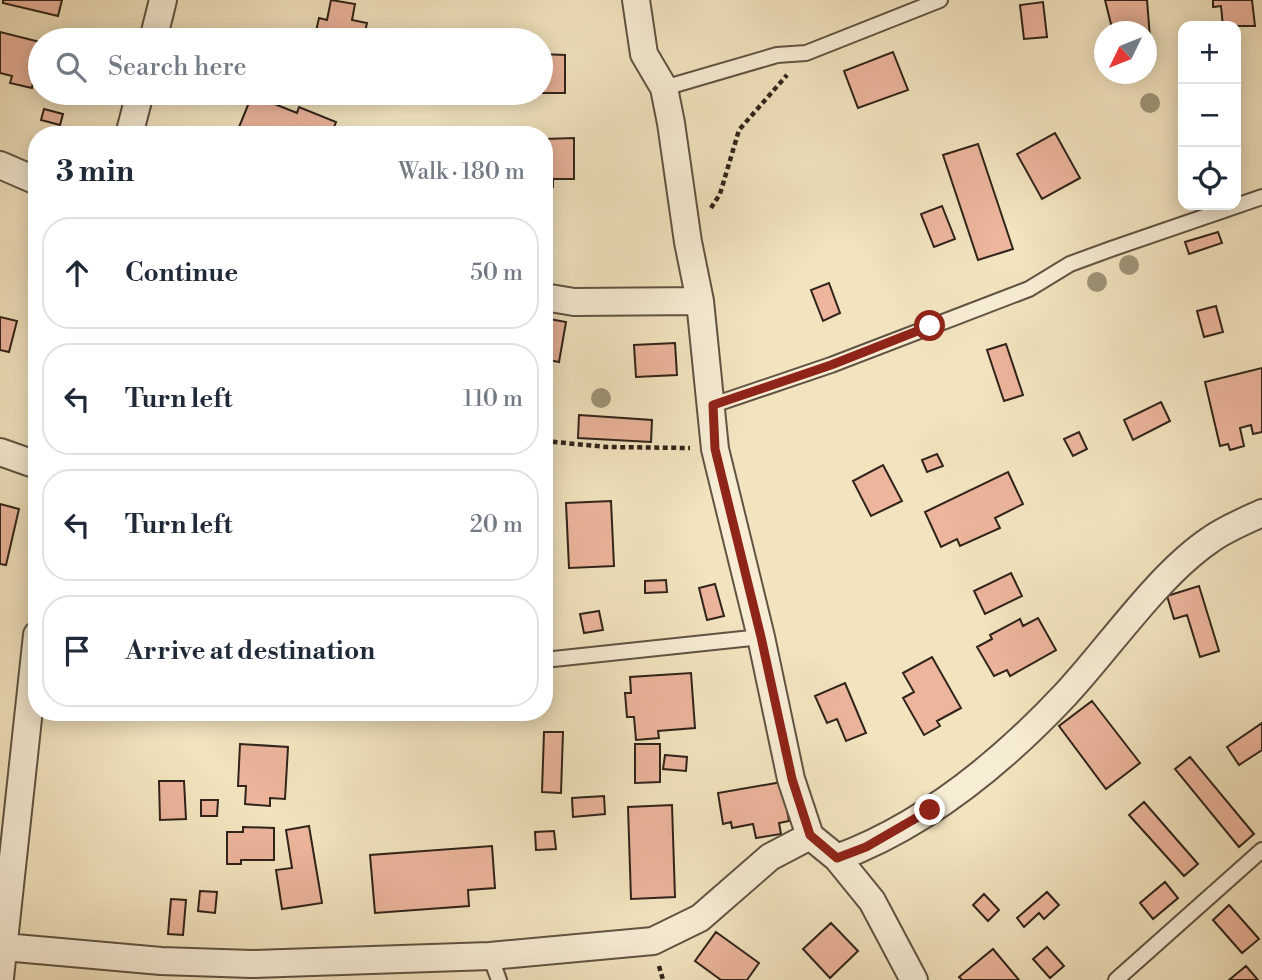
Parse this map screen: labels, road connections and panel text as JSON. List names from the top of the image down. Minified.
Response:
{"north":"bottom left","page":{"map_buttons":["+","−"],"search":"Search here","heading":["3 min","Walk · 180 m"],"list":[["Continue","50 m"],["Turn left","110 m"],["Turn left","20 m"],"Arrive at destination"]}}
